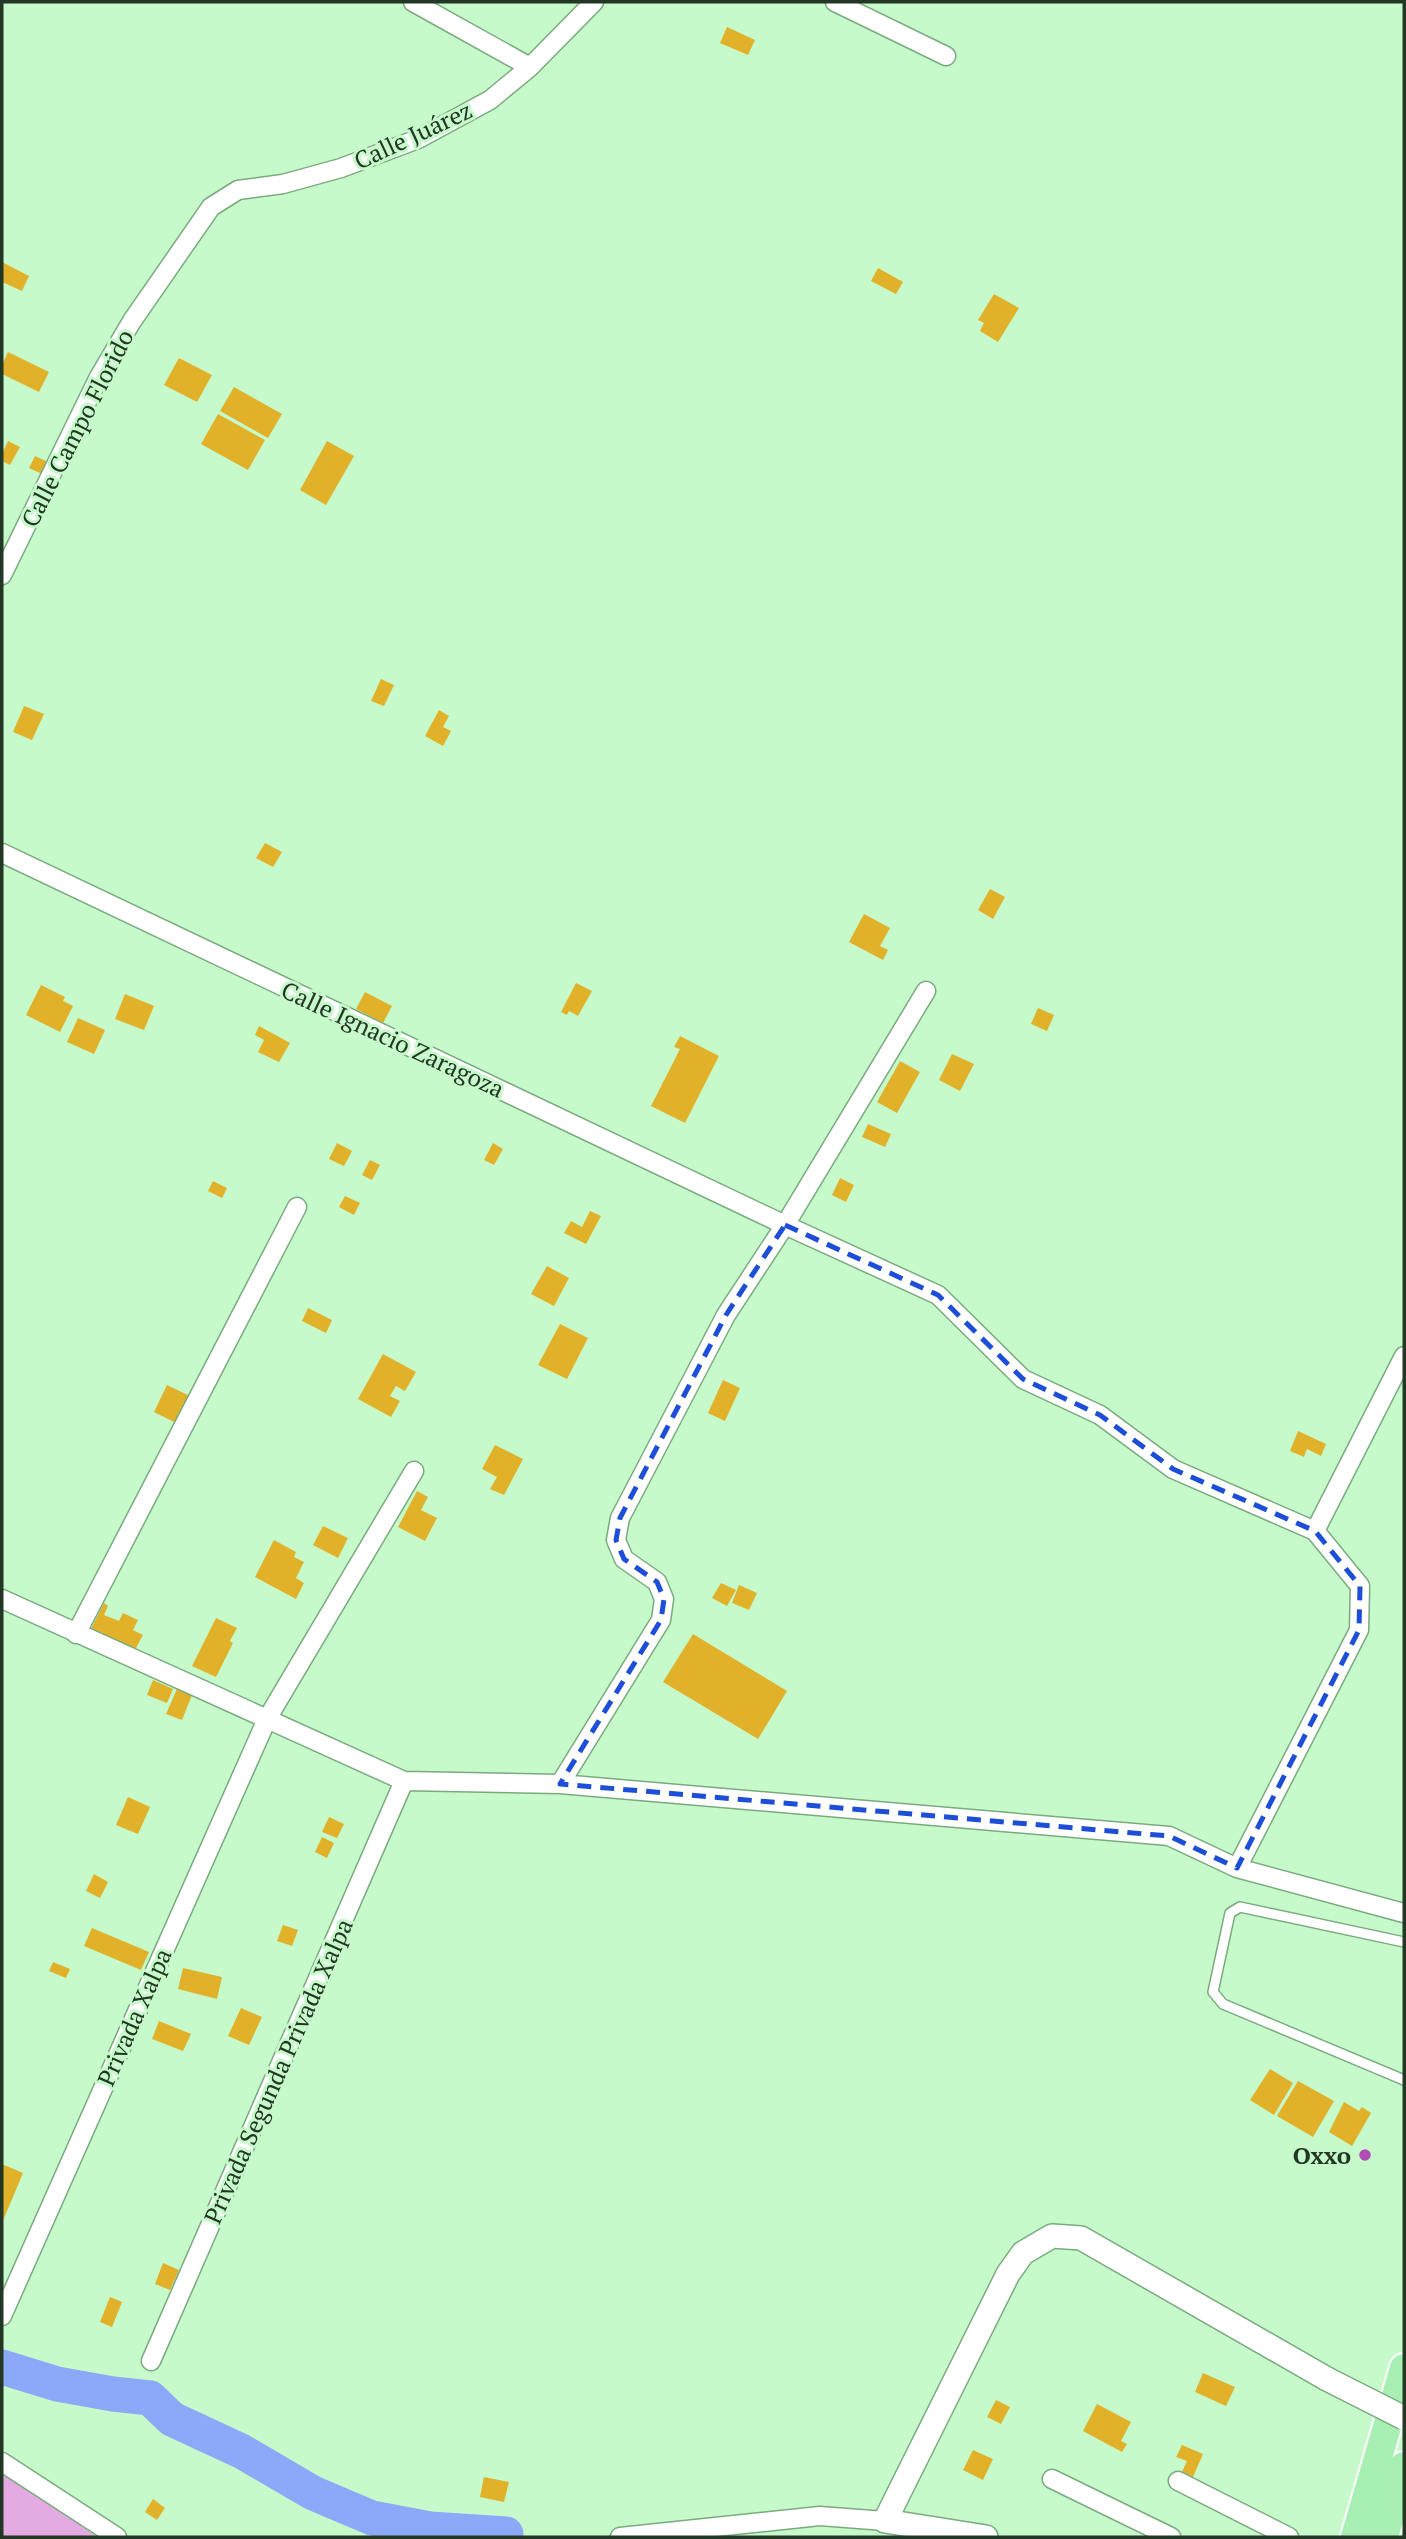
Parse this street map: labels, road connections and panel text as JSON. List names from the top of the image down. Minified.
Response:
{"streets":{"street":["Calle Juárez","Calle Campo Florido","Calle Ignacio Zaragoza","Privada Xalpa","Privada Segunda Privada Xalpa"]},"crossings":[["Calle Juárez","Calle Campo Florido"]],"places":["Oxxo"]}
